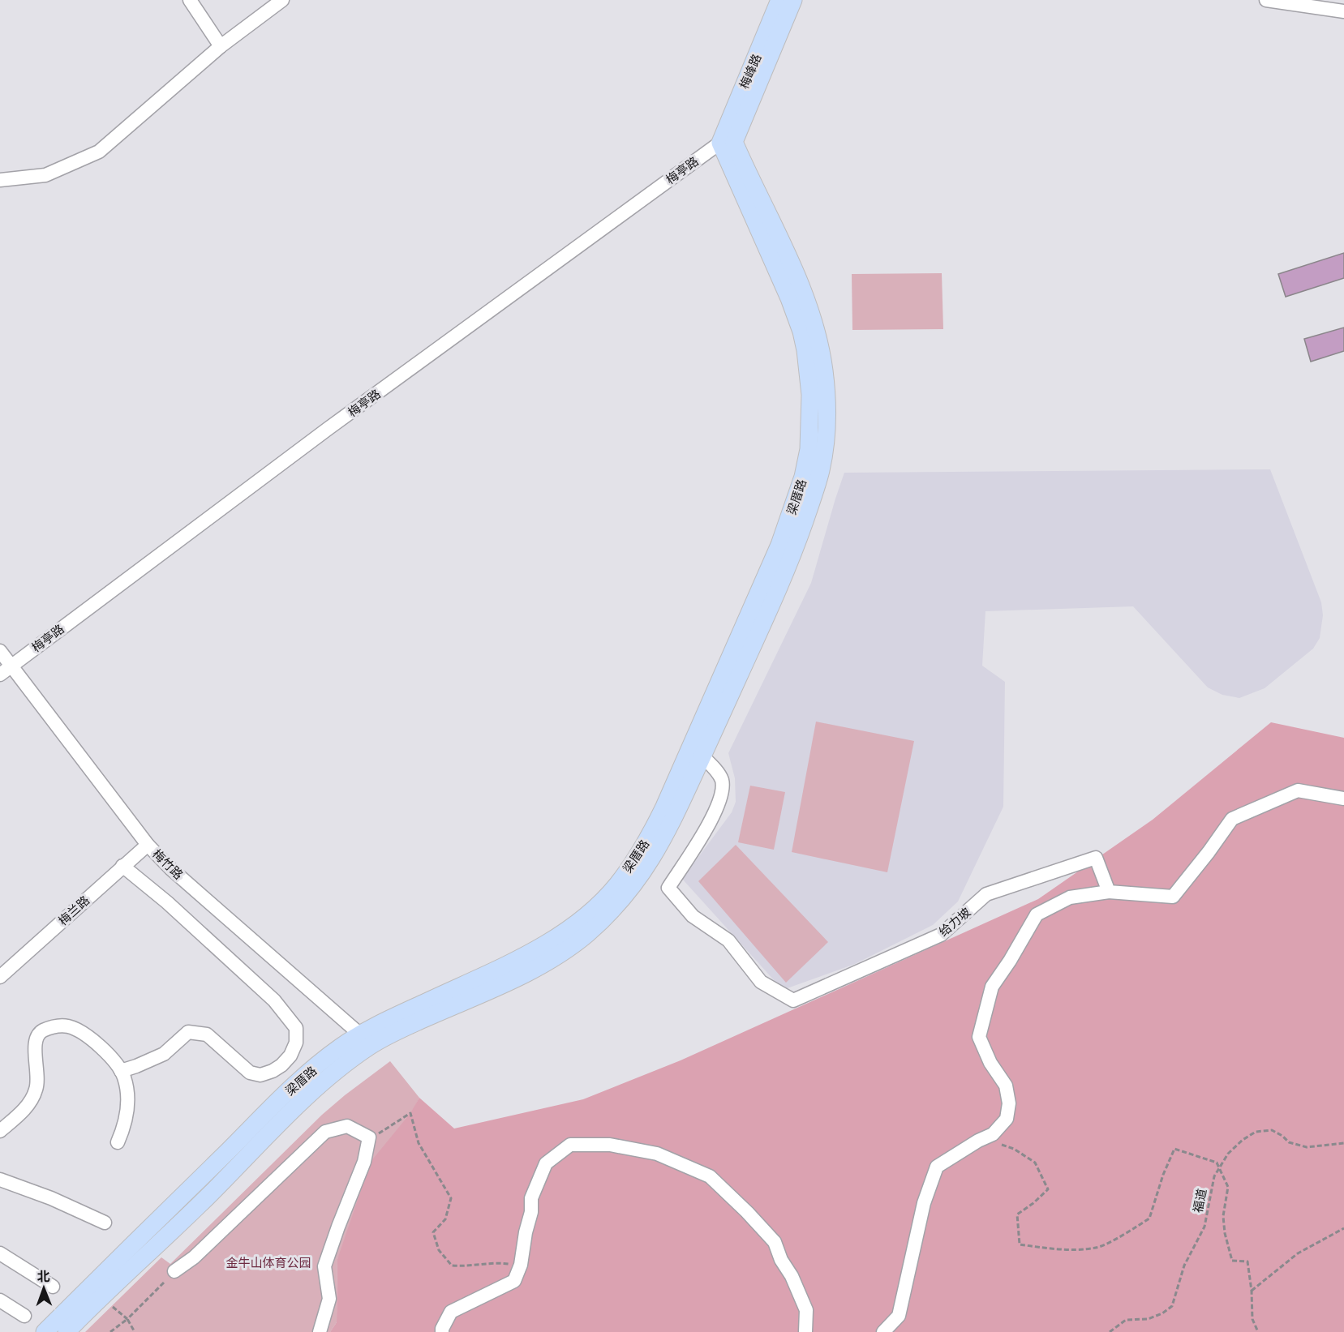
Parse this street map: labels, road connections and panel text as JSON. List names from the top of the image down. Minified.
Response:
{"streets":{"main road":["梅峰路","梁厝路"],"street":["梅亭路","梅竹路","梅兰路","给力坡"],"path":["福道"]},"crossings":[["梅峰路","梅亭路"],["梅峰路","梁厝路"],["梅亭路","梁厝路"],["梅亭路","梅竹路"],["梁厝路","梅竹路"],["梁厝路","给力坡"],["梅竹路","梅兰路"]],"parks":["金牛山体育公园"],"north":"top"}
